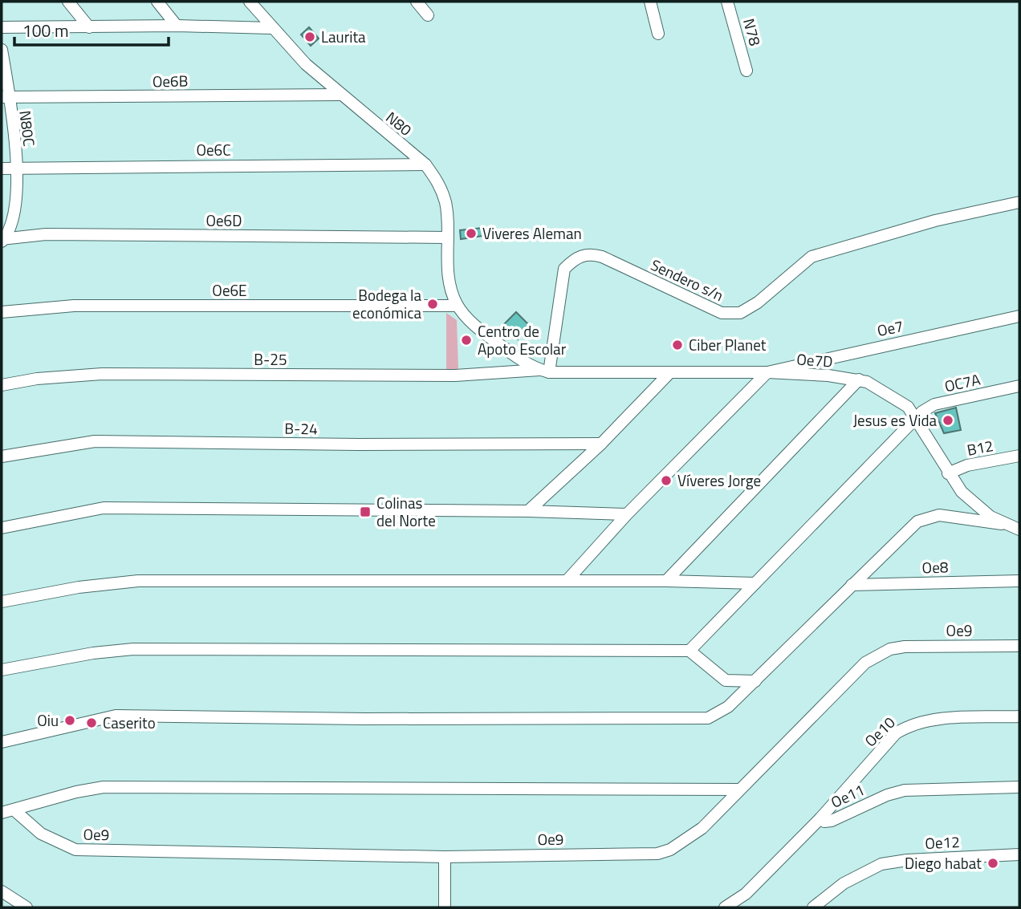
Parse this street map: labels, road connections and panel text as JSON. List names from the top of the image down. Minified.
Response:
{"streets":{"street":["N78","Oe6B","N80","N80C","Oe6C","Oe6D","Sendero s/n","Oe6E","Oe7","B-25","Oe7D","OC7A","B-24","B12","Oe8","Oe9","Oe10","Oe11","Oe12"]},"crossings":[["Oe6B","N80"],["Oe6B","N80C"],["N80","Oe6C"],["N80","Oe6D"],["N80","Oe6E"],["N80C","Oe6C"],["N80C","Oe6D"],["Sendero s/n","B-25"],["Sendero s/n","Oe7D"],["Oe7","Oe7D"],["B-25","Oe7D"],["Oe7D","OC7A"],["Oe7D","B12"],["Oe10","Oe11"]],"places":{"other":["Laurita","Viveres Aleman","Bodega la económica","Centro de Apoto Escolar","Ciber Planet","Jesus es Vida","Víveres Jorge","Oiu","Caserito","Diego habat"],"transit":["Colinas del Norte"]},"scale_bar":"100 m"}
